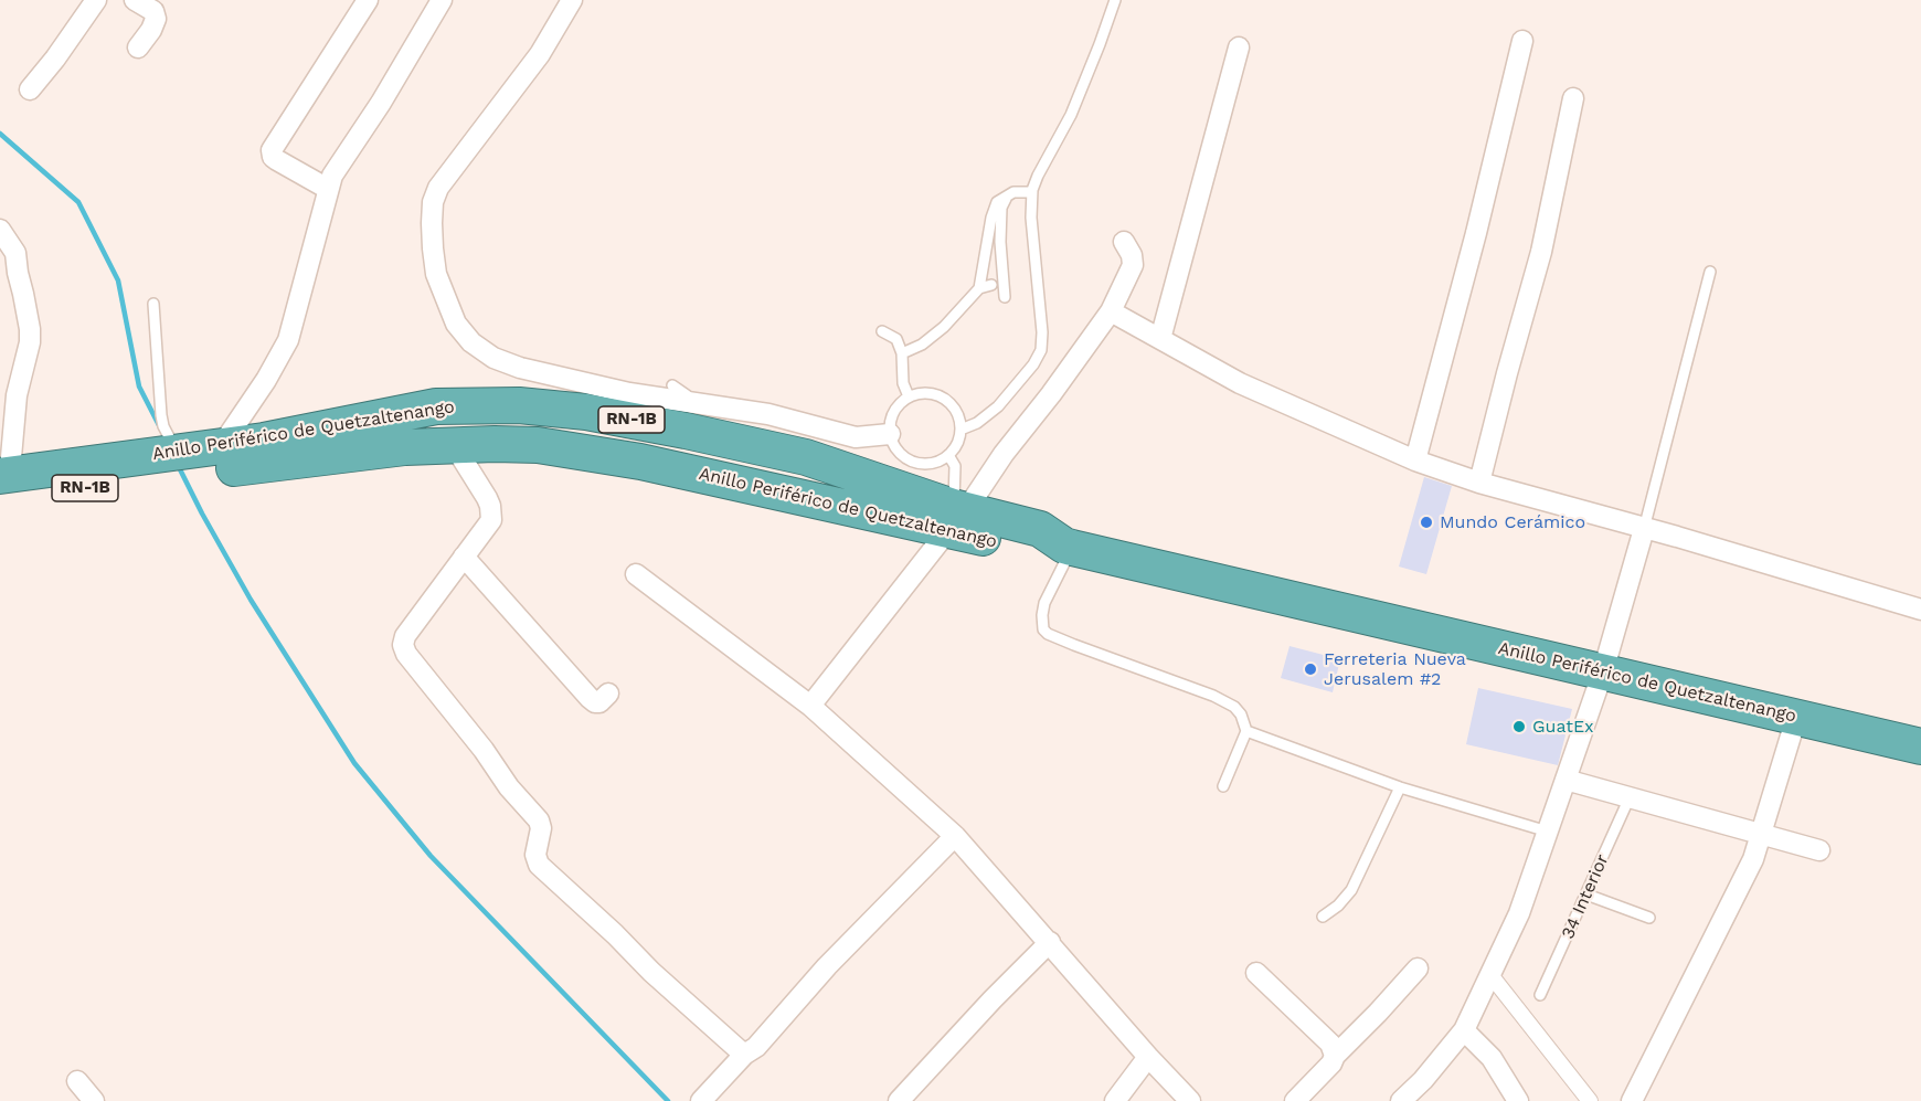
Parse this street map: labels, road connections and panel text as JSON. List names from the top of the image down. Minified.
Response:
{"streets":{"highway":["RN-1B","Anillo Periférico de Quetzaltenango"],"lane":["34 Interior"]},"places":["Mundo Cerámico","Ferreteria Nueva Jerusalem #2","GuatEx"]}
